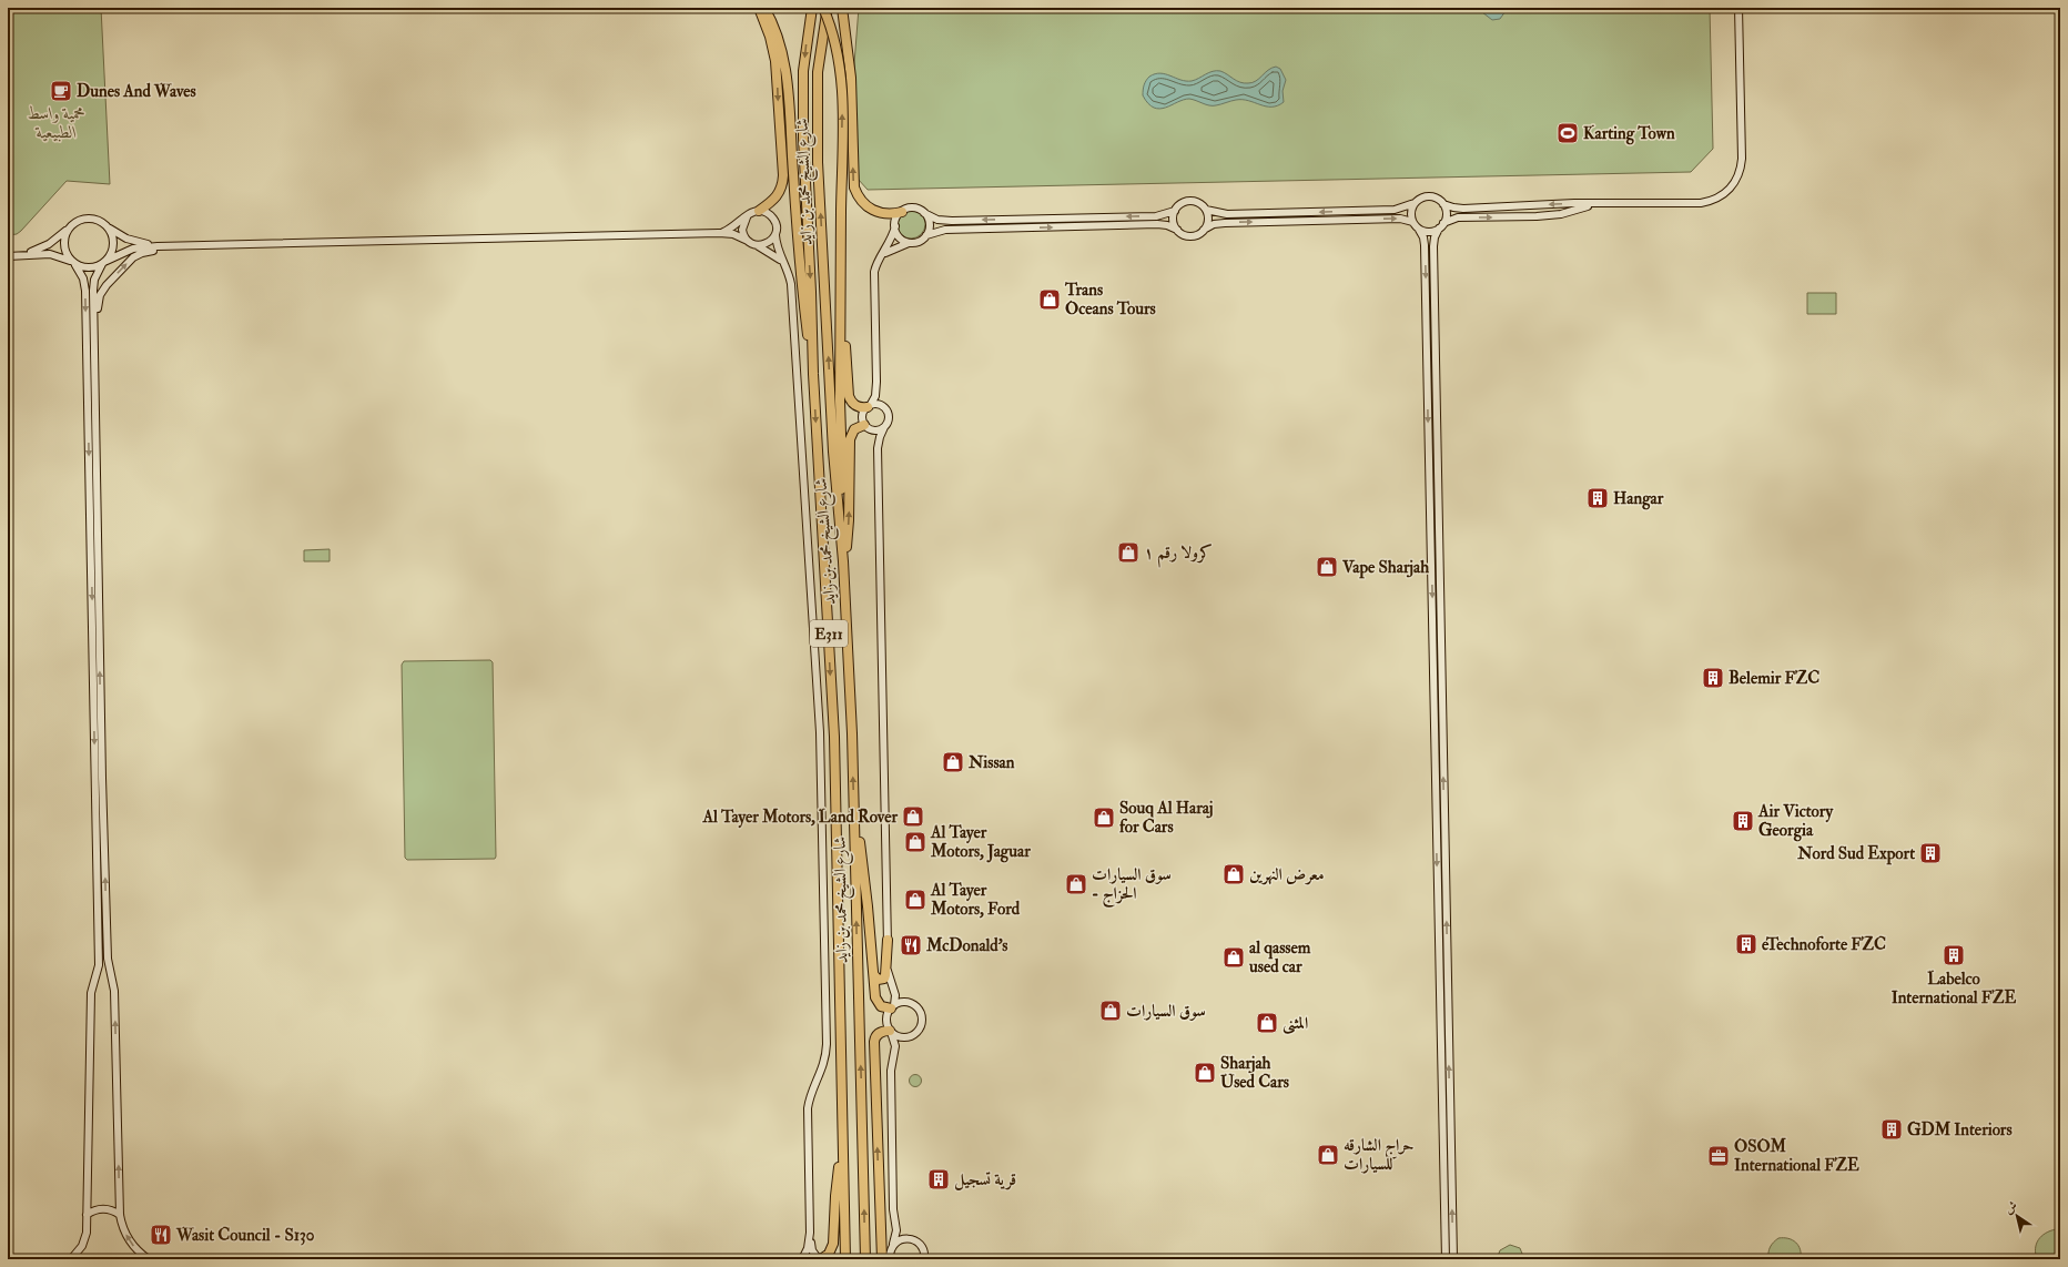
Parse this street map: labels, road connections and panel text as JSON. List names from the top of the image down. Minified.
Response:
{"streets":{"highway":["شارع الشيخ محمد بن زايد","E311"]},"parks":["محمية واسط الطبيعية"],"places":{"cafe":["Dunes And Waves"],"sports":["Karting Town"],"shop":["Trans Oceans Tours","كرولا رقم ١","Vape Sharjah","Nissan","Al Tayer Motors, Land Rover","Souq Al Haraj for Cars","Al Tayer Motors, Jaguar","معرض النهرين","سوق السيارات - الحزاج","Al Tayer Motors, Ford","al qassem used car","سوق السيارات","المثنى","Sharjah Used Cars","حراج الشارقه للسيارات"],"building":["Hangar","Belemir FZC","Air Victory Georgia","Nord Sud Export","eTechnoforte FZC","Labelco International FZE","GDM Interiors","قرية تسجيل"],"restaurant":["McDonald's","Wasit Council - S130"],"office":["OSOM International FZE"]},"north":"top left"}
